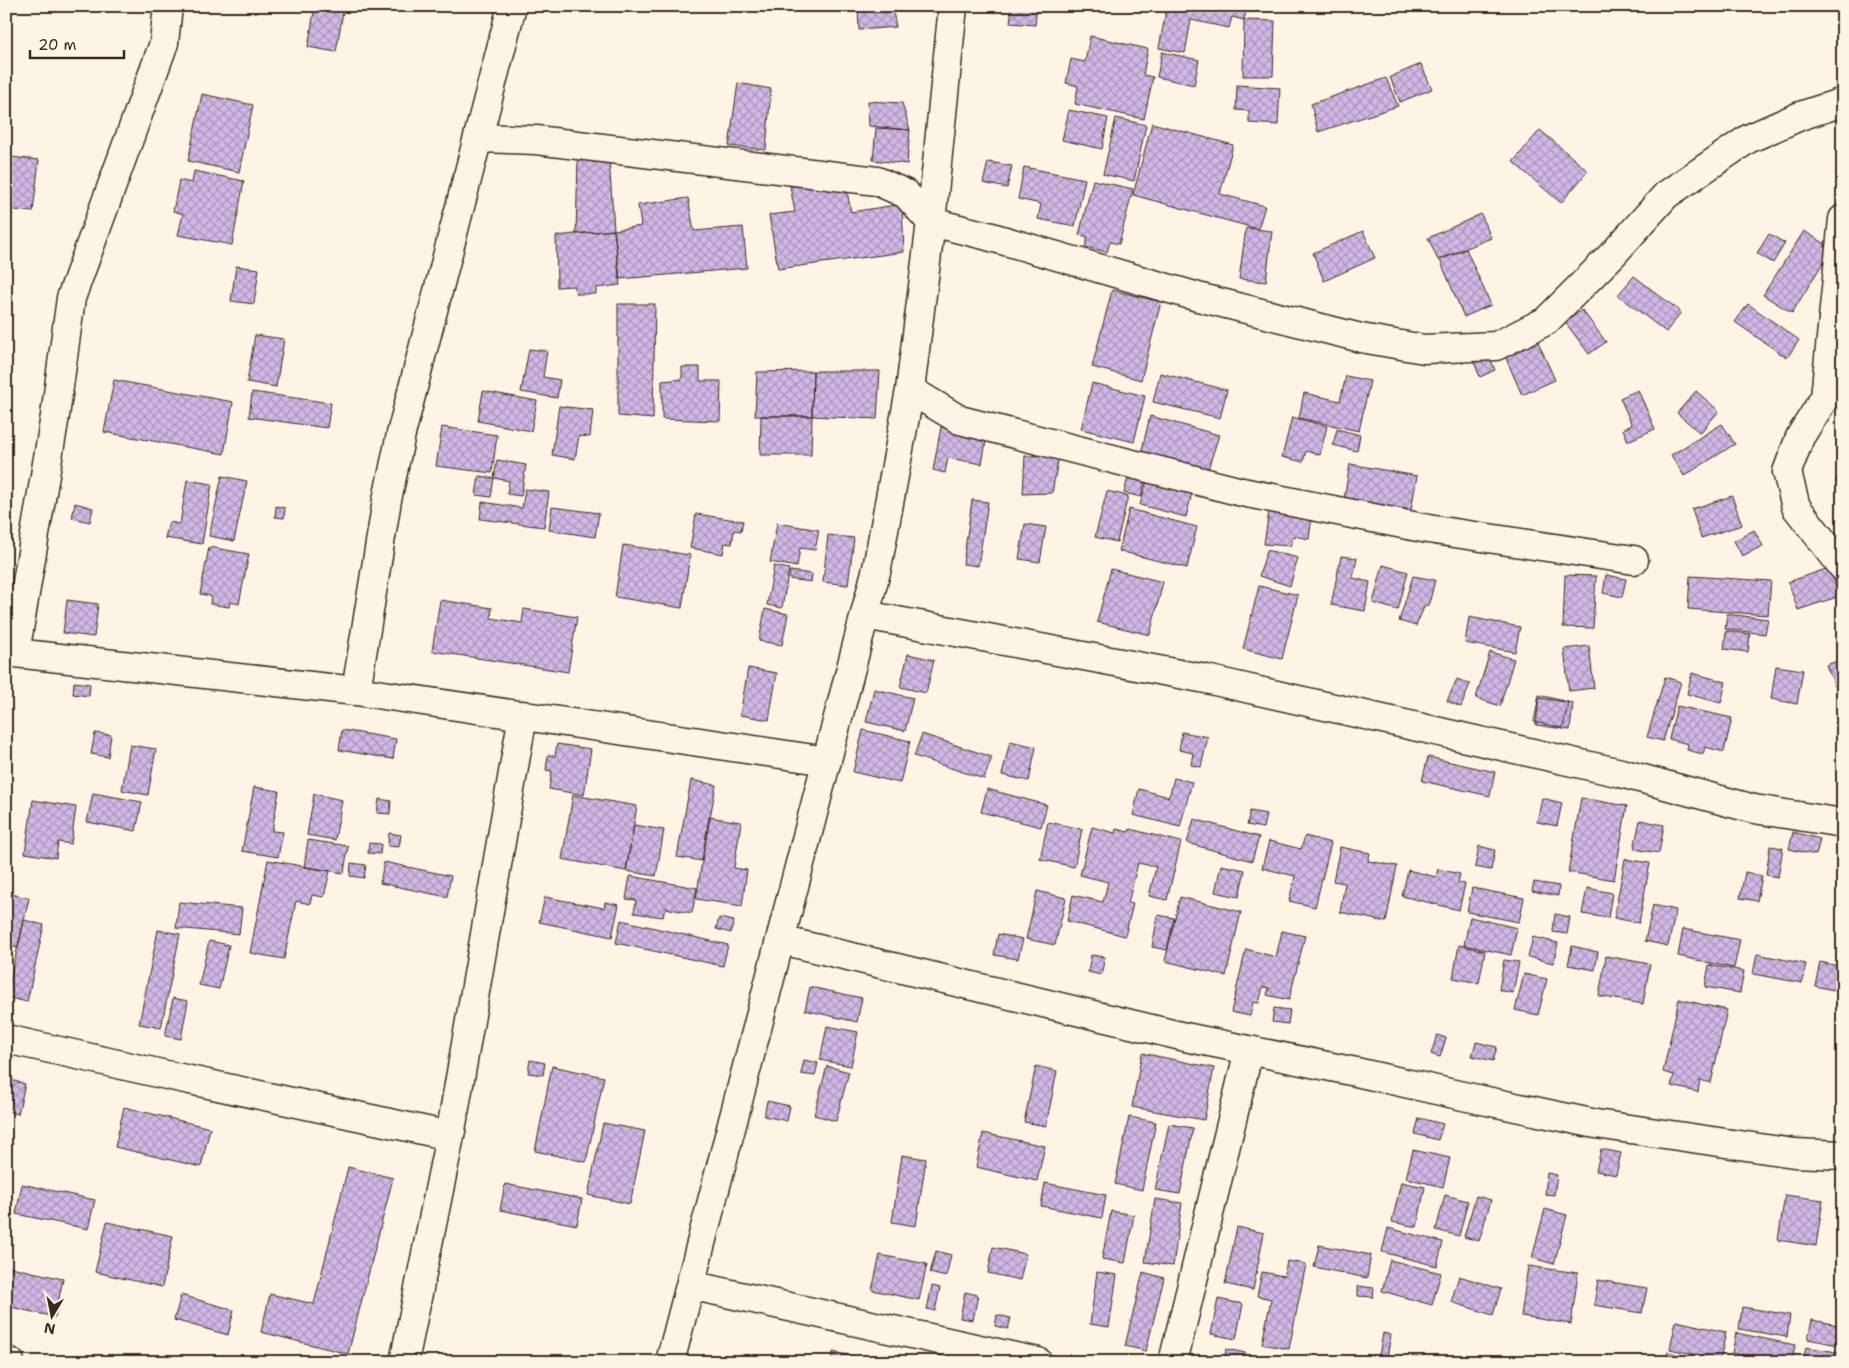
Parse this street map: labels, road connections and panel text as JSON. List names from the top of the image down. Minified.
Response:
{"scale_bar":"20 m","north":"bottom"}
